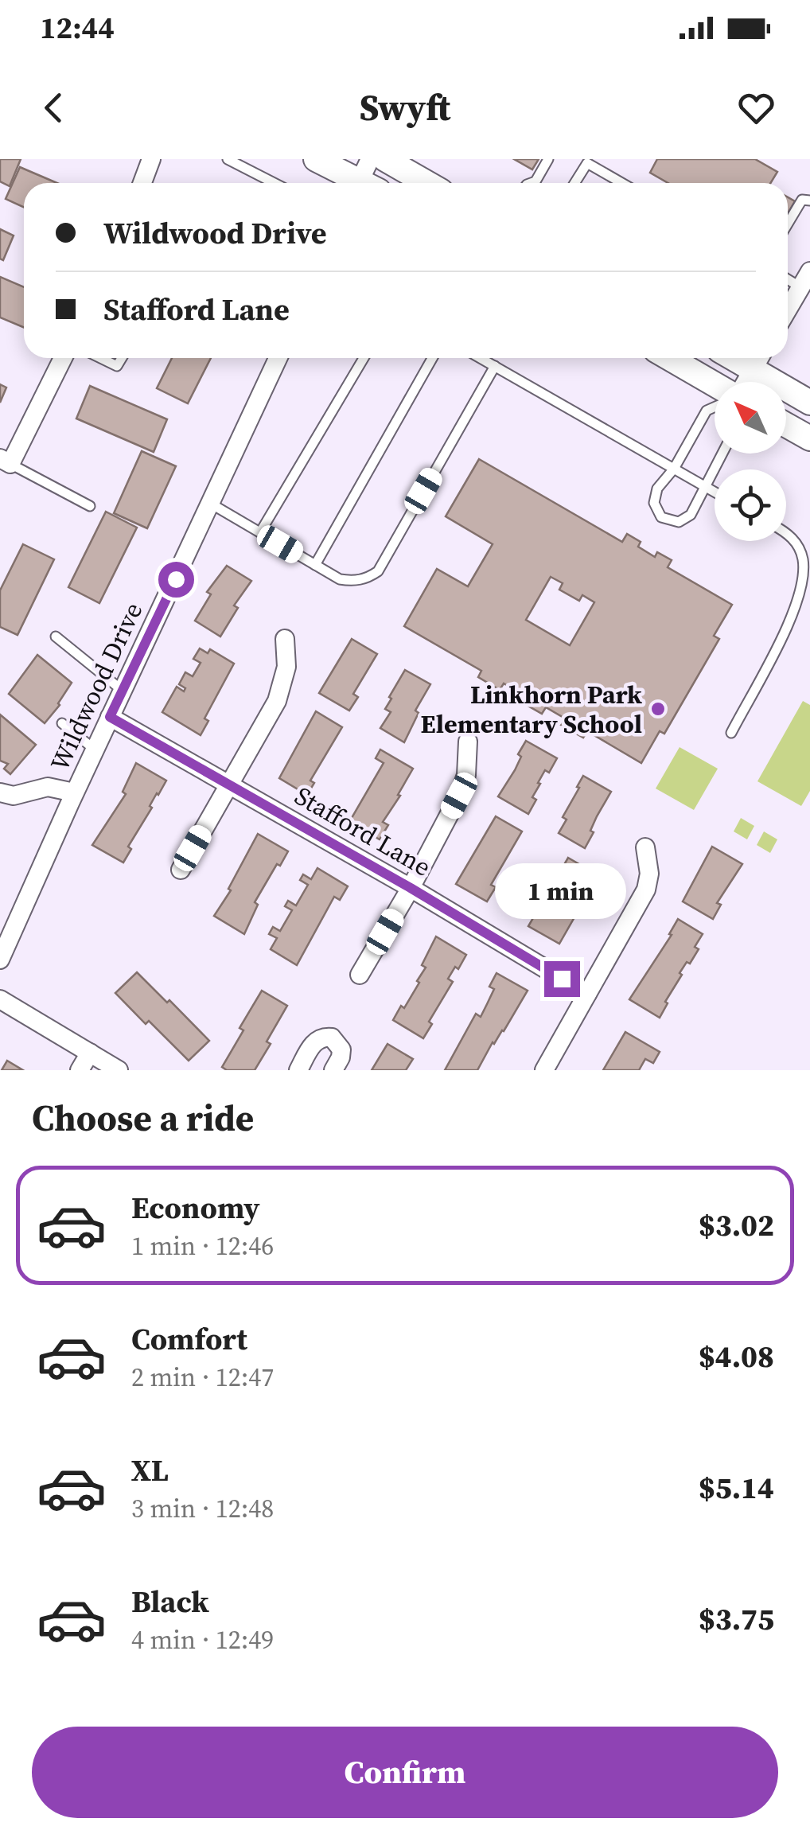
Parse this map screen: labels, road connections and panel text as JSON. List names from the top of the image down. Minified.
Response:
{"streets":{"street":["Wildwood Drive","Stafford Lane"]},"crossings":[["Wildwood Drive","Stafford Lane"]],"places":["Linkhorn Park Elementary School"],"north":"top left","page":{"status":"12:44","header":"Swyft","banner":["Wildwood Drive","Stafford Lane"],"bubble":"1 min","heading":"Choose a ride","list":[{"name":"Economy","note":"1 min · 12:46","value":"$3.02"},{"name":"Comfort","note":"2 min · 12:47","value":"$4.08"},{"name":"XL","note":"3 min · 12:48","value":"$5.14"},{"name":"Black","note":"4 min · 12:49","value":"$3.75"}],"buttons":"Confirm"}}
